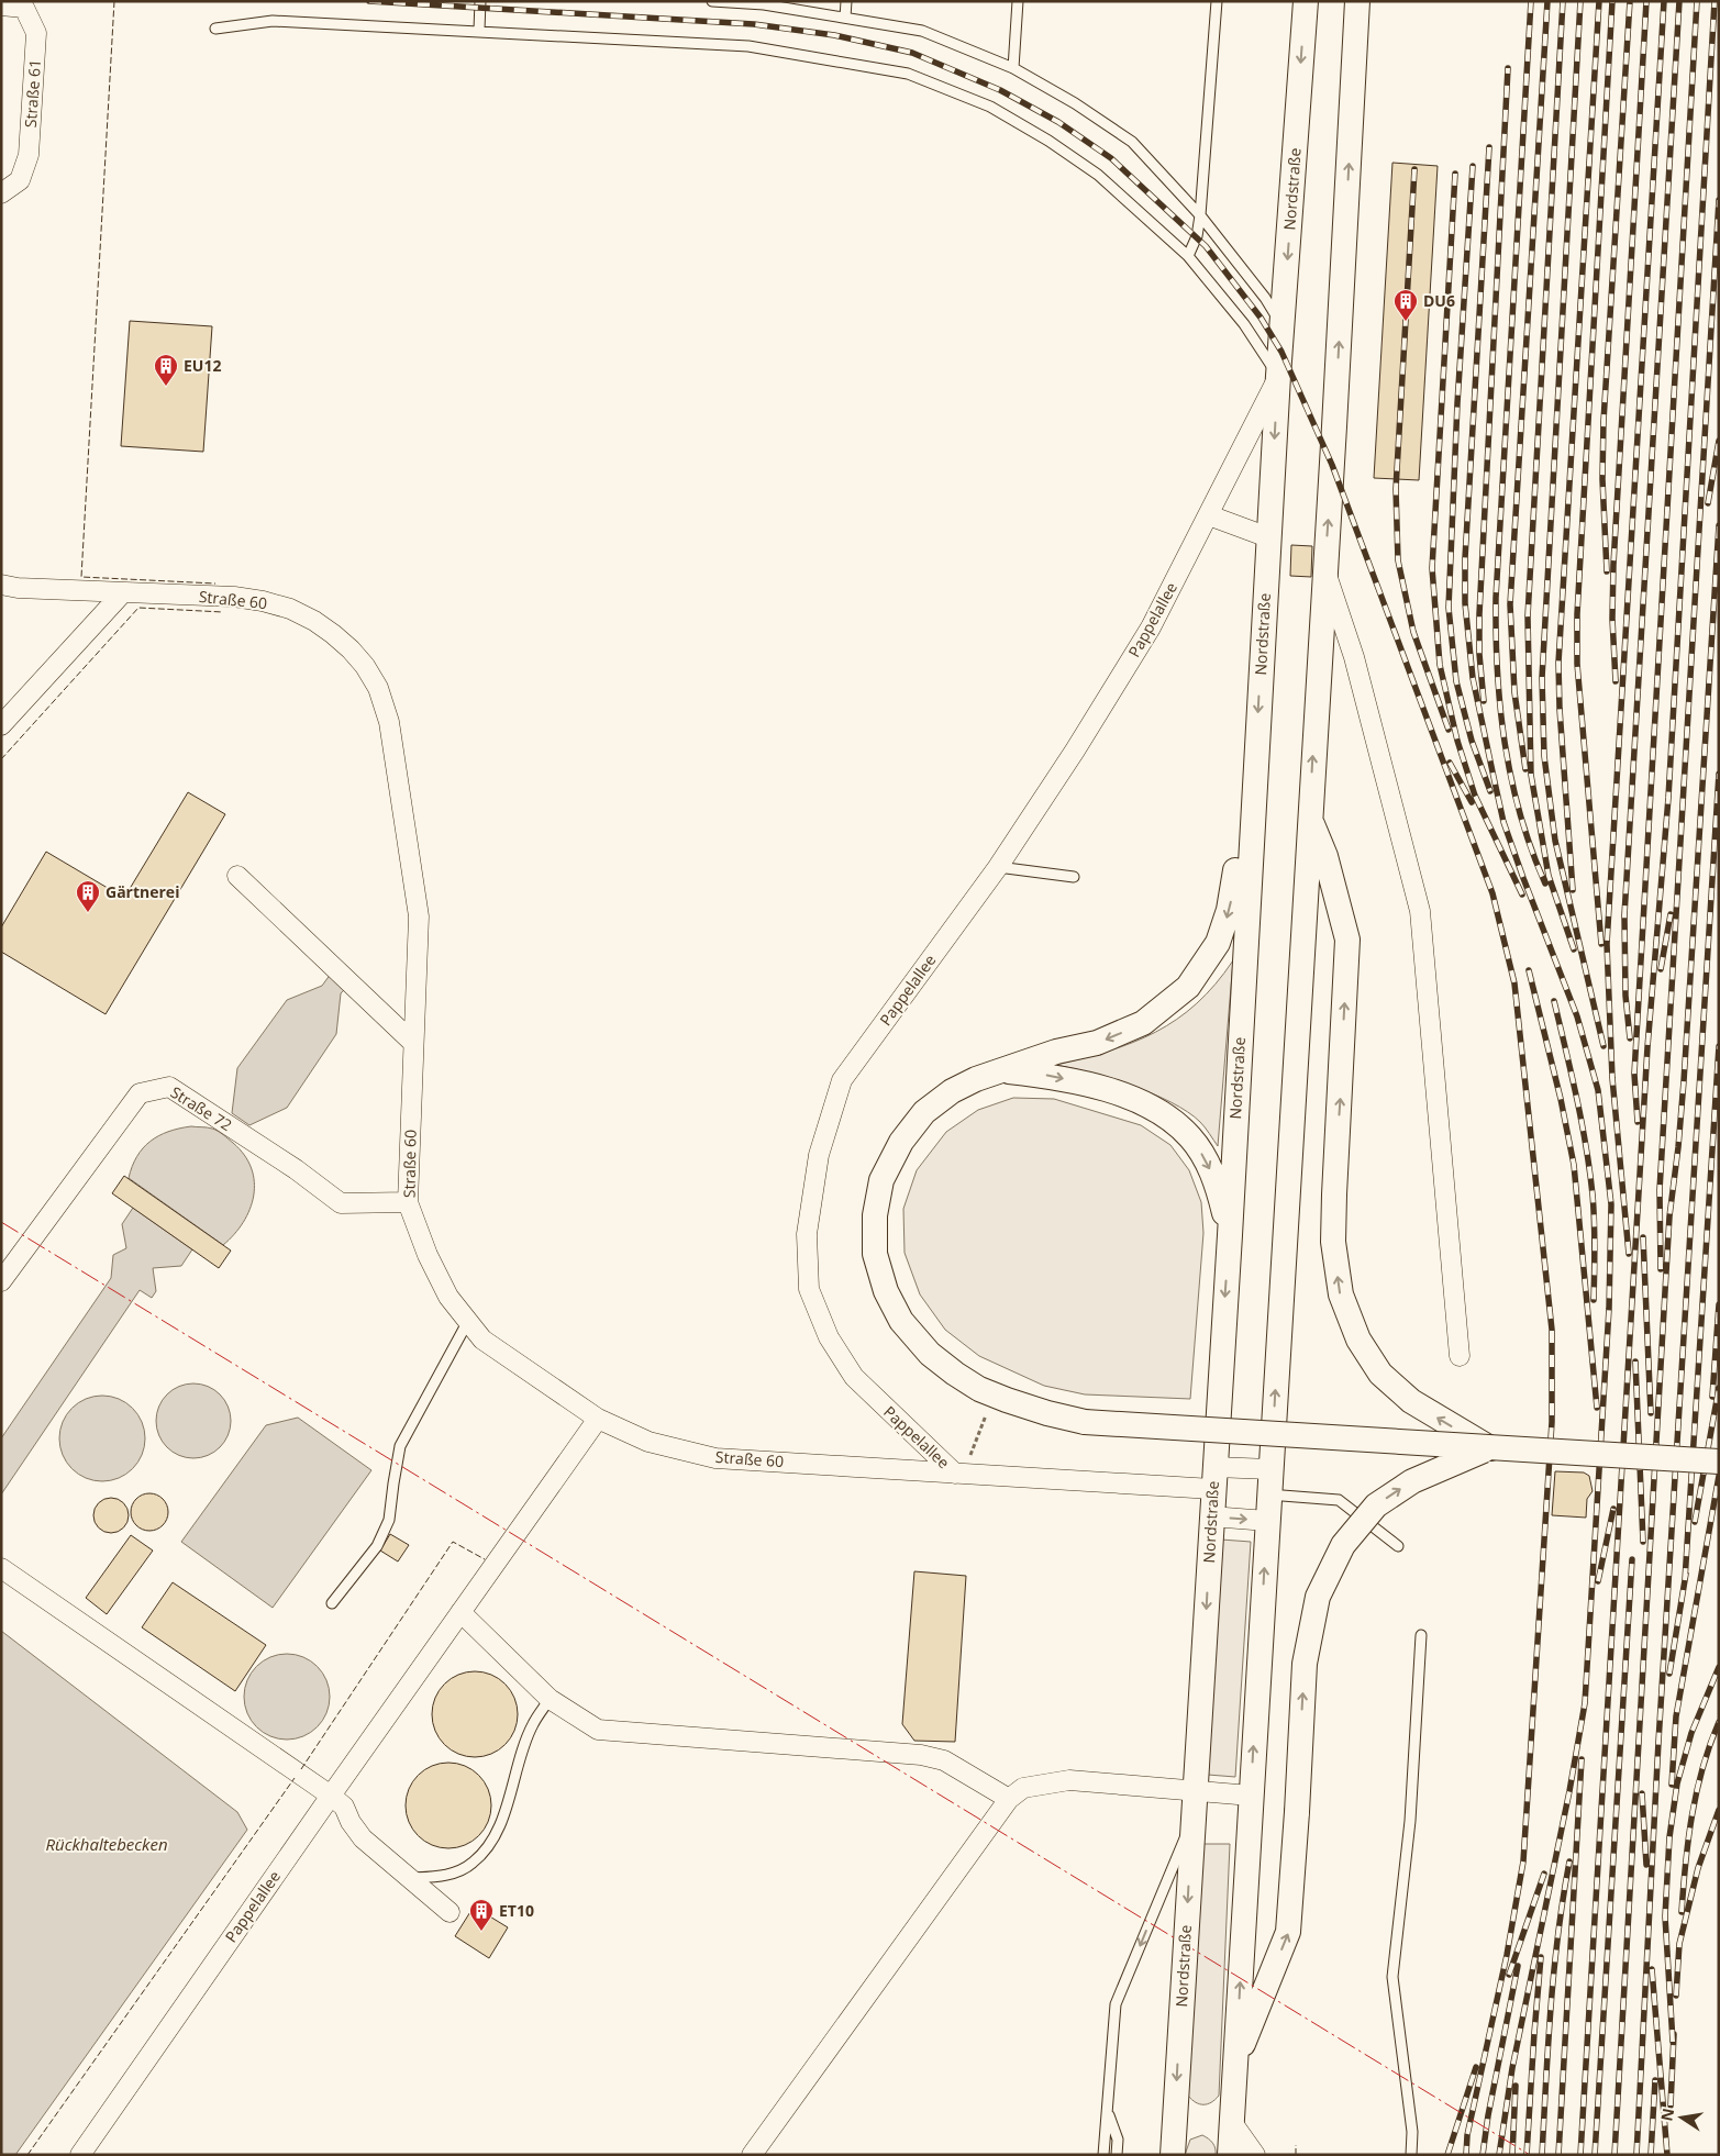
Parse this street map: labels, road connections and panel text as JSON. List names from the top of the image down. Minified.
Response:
{"streets":{"street":["Straße 61","Nordstraße","Straße 60","Pappelallee","Straße 72"]},"crossings":[["Nordstraße","Straße 60"],["Nordstraße","Pappelallee"],["Straße 60","Pappelallee"],["Straße 60","Straße 72"]],"water":["Rückhaltebecken"],"places":{"building":["DU6","EU12","Gärtnerei","ET10"]},"north":"left"}
